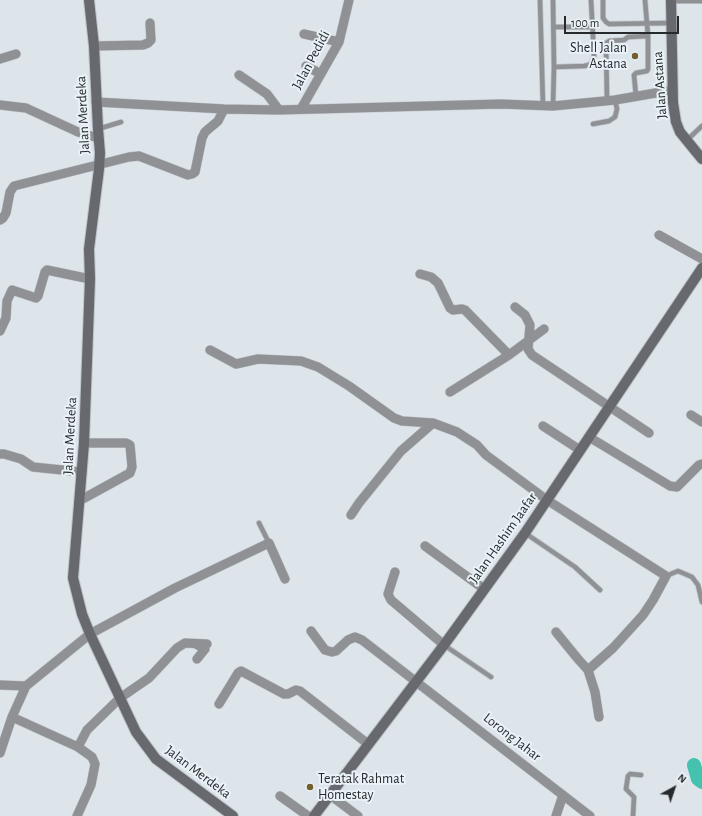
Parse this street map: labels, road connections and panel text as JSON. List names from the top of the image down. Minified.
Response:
{"streets":{"street":["Jalan Pedidi","Jalan Astana","Jalan Merdeka","Jalan Hashim Jaafar","Lorong Jahar"]},"crossings":[["Jalan Hashim Jaafar","Lorong Jahar"]],"places":["Shell Jalan Astana","Teratak Rahmat Homestay"],"scale_bar":"100 m","north":"top right"}
